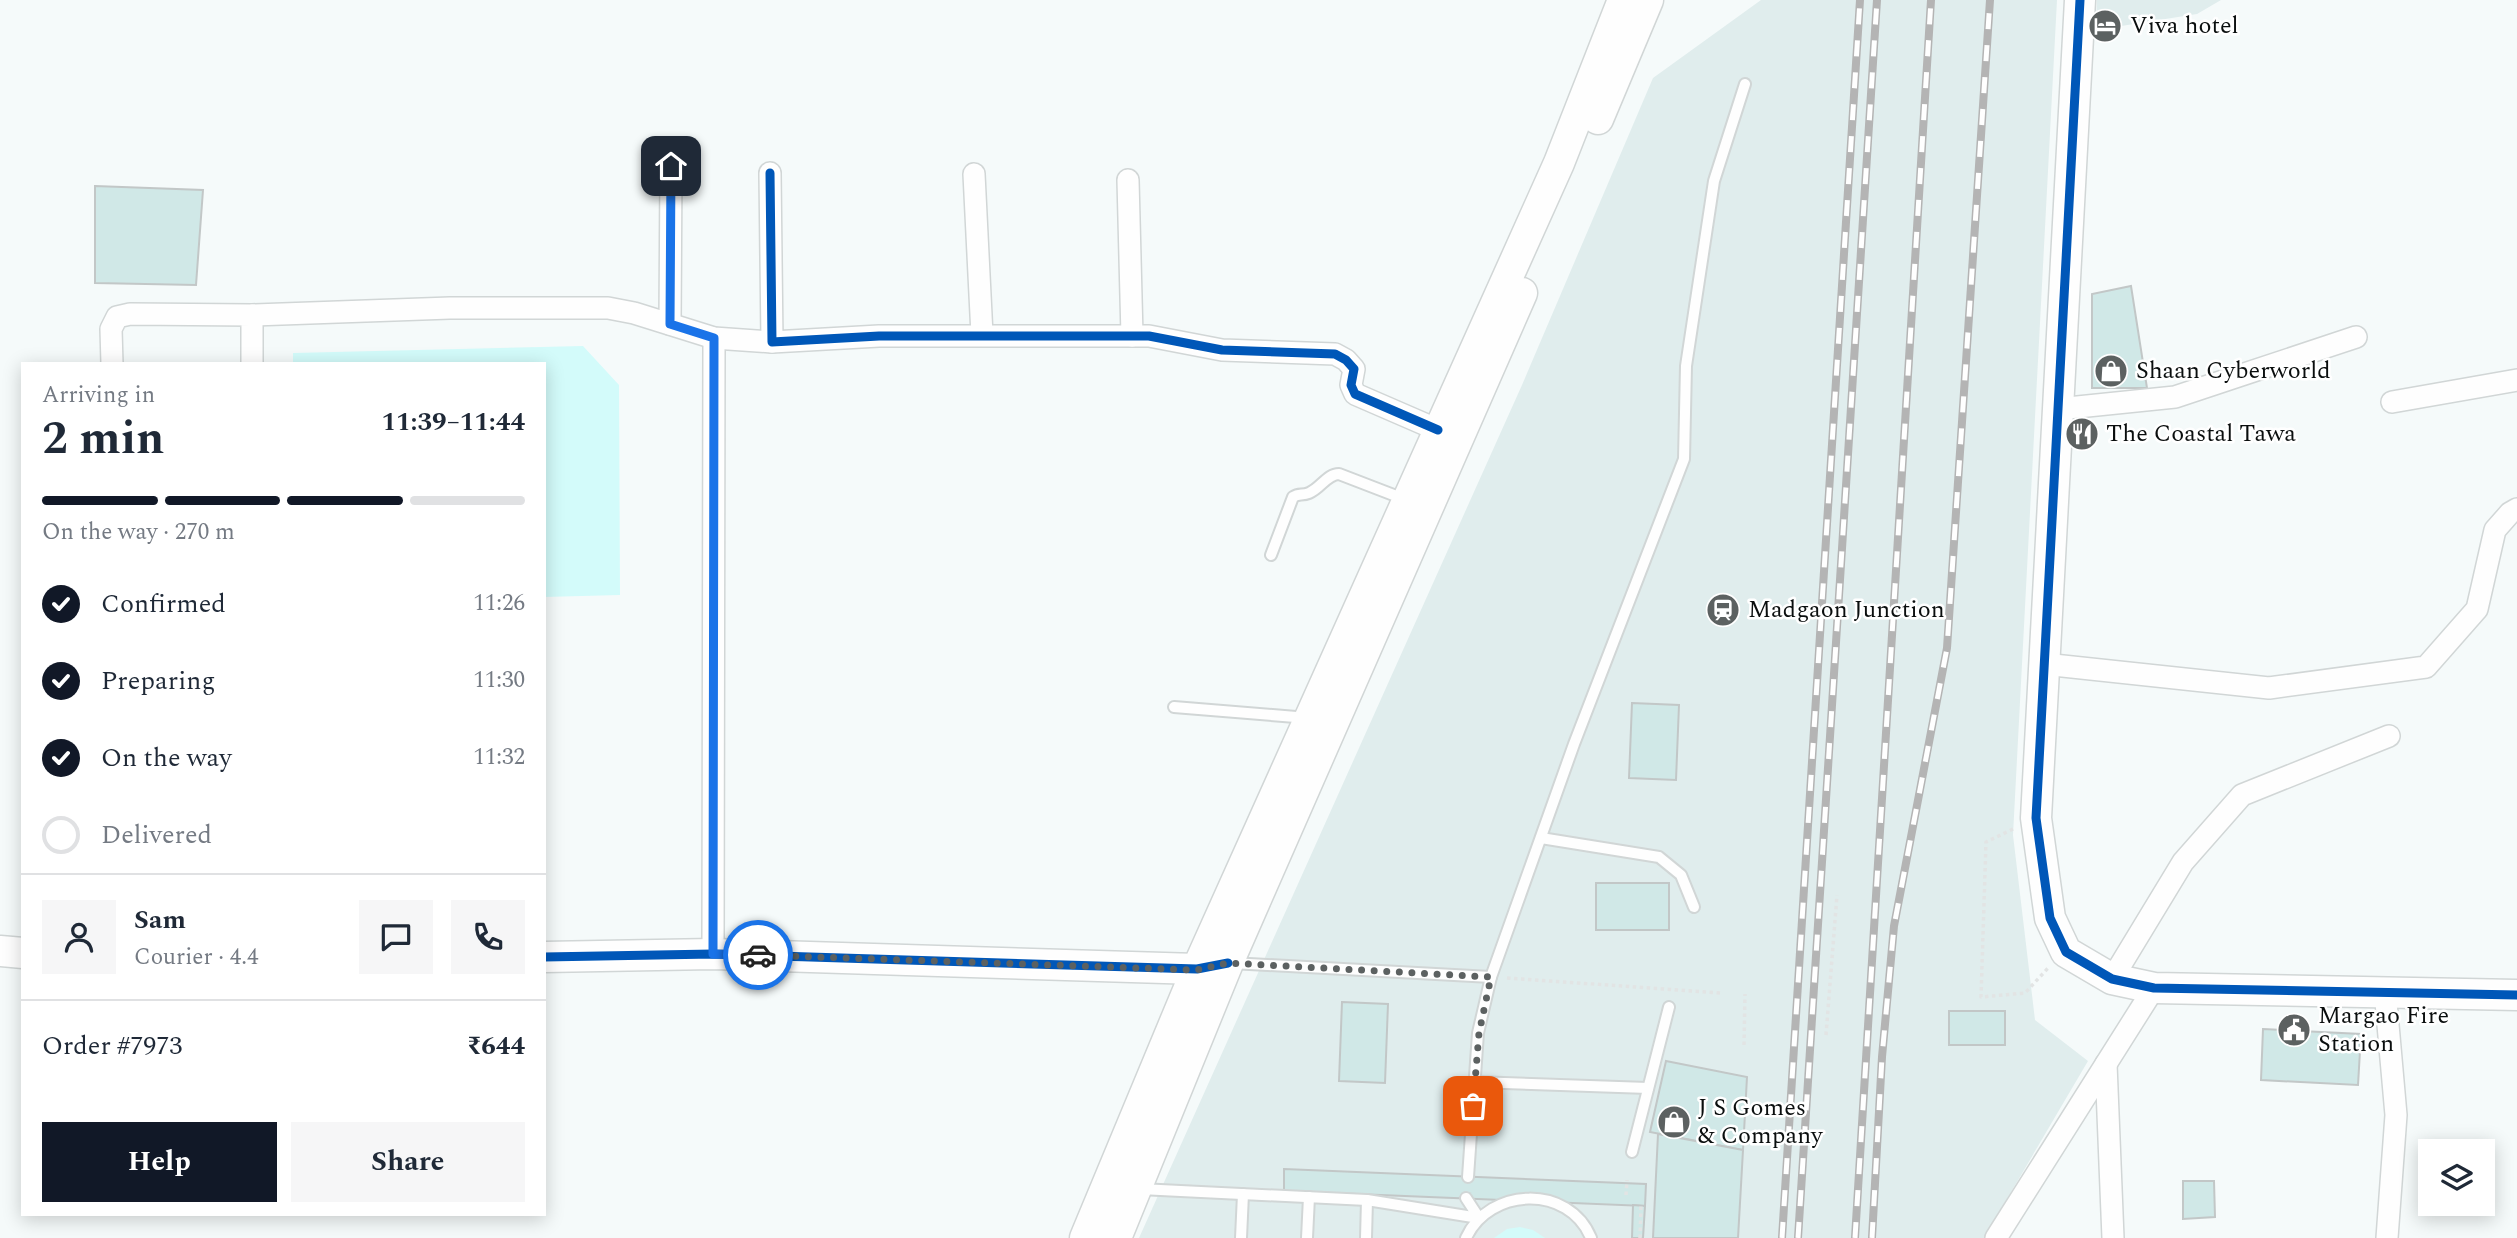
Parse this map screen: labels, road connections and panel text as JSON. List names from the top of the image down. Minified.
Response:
{"places":{"hotel":["Viva hotel"],"shop":["Shaan Cyberworld","J S Gomes & Company"],"restaurant":["The Coastal Tawa"],"station":["Madgaon Junction"],"public building":["Margao Fire Station"]},"page":{"heading":["2 min","Arriving in","11:39–11:44"],"panel":["Sam","Courier · 4.4","Order #7973","₹644"],"bar":"On the way · 270 m","list":[["Confirmed","11:26"],["Preparing","11:30"],["On the way","11:32"],"Delivered"],"buttons":["Help","Share"]}}
